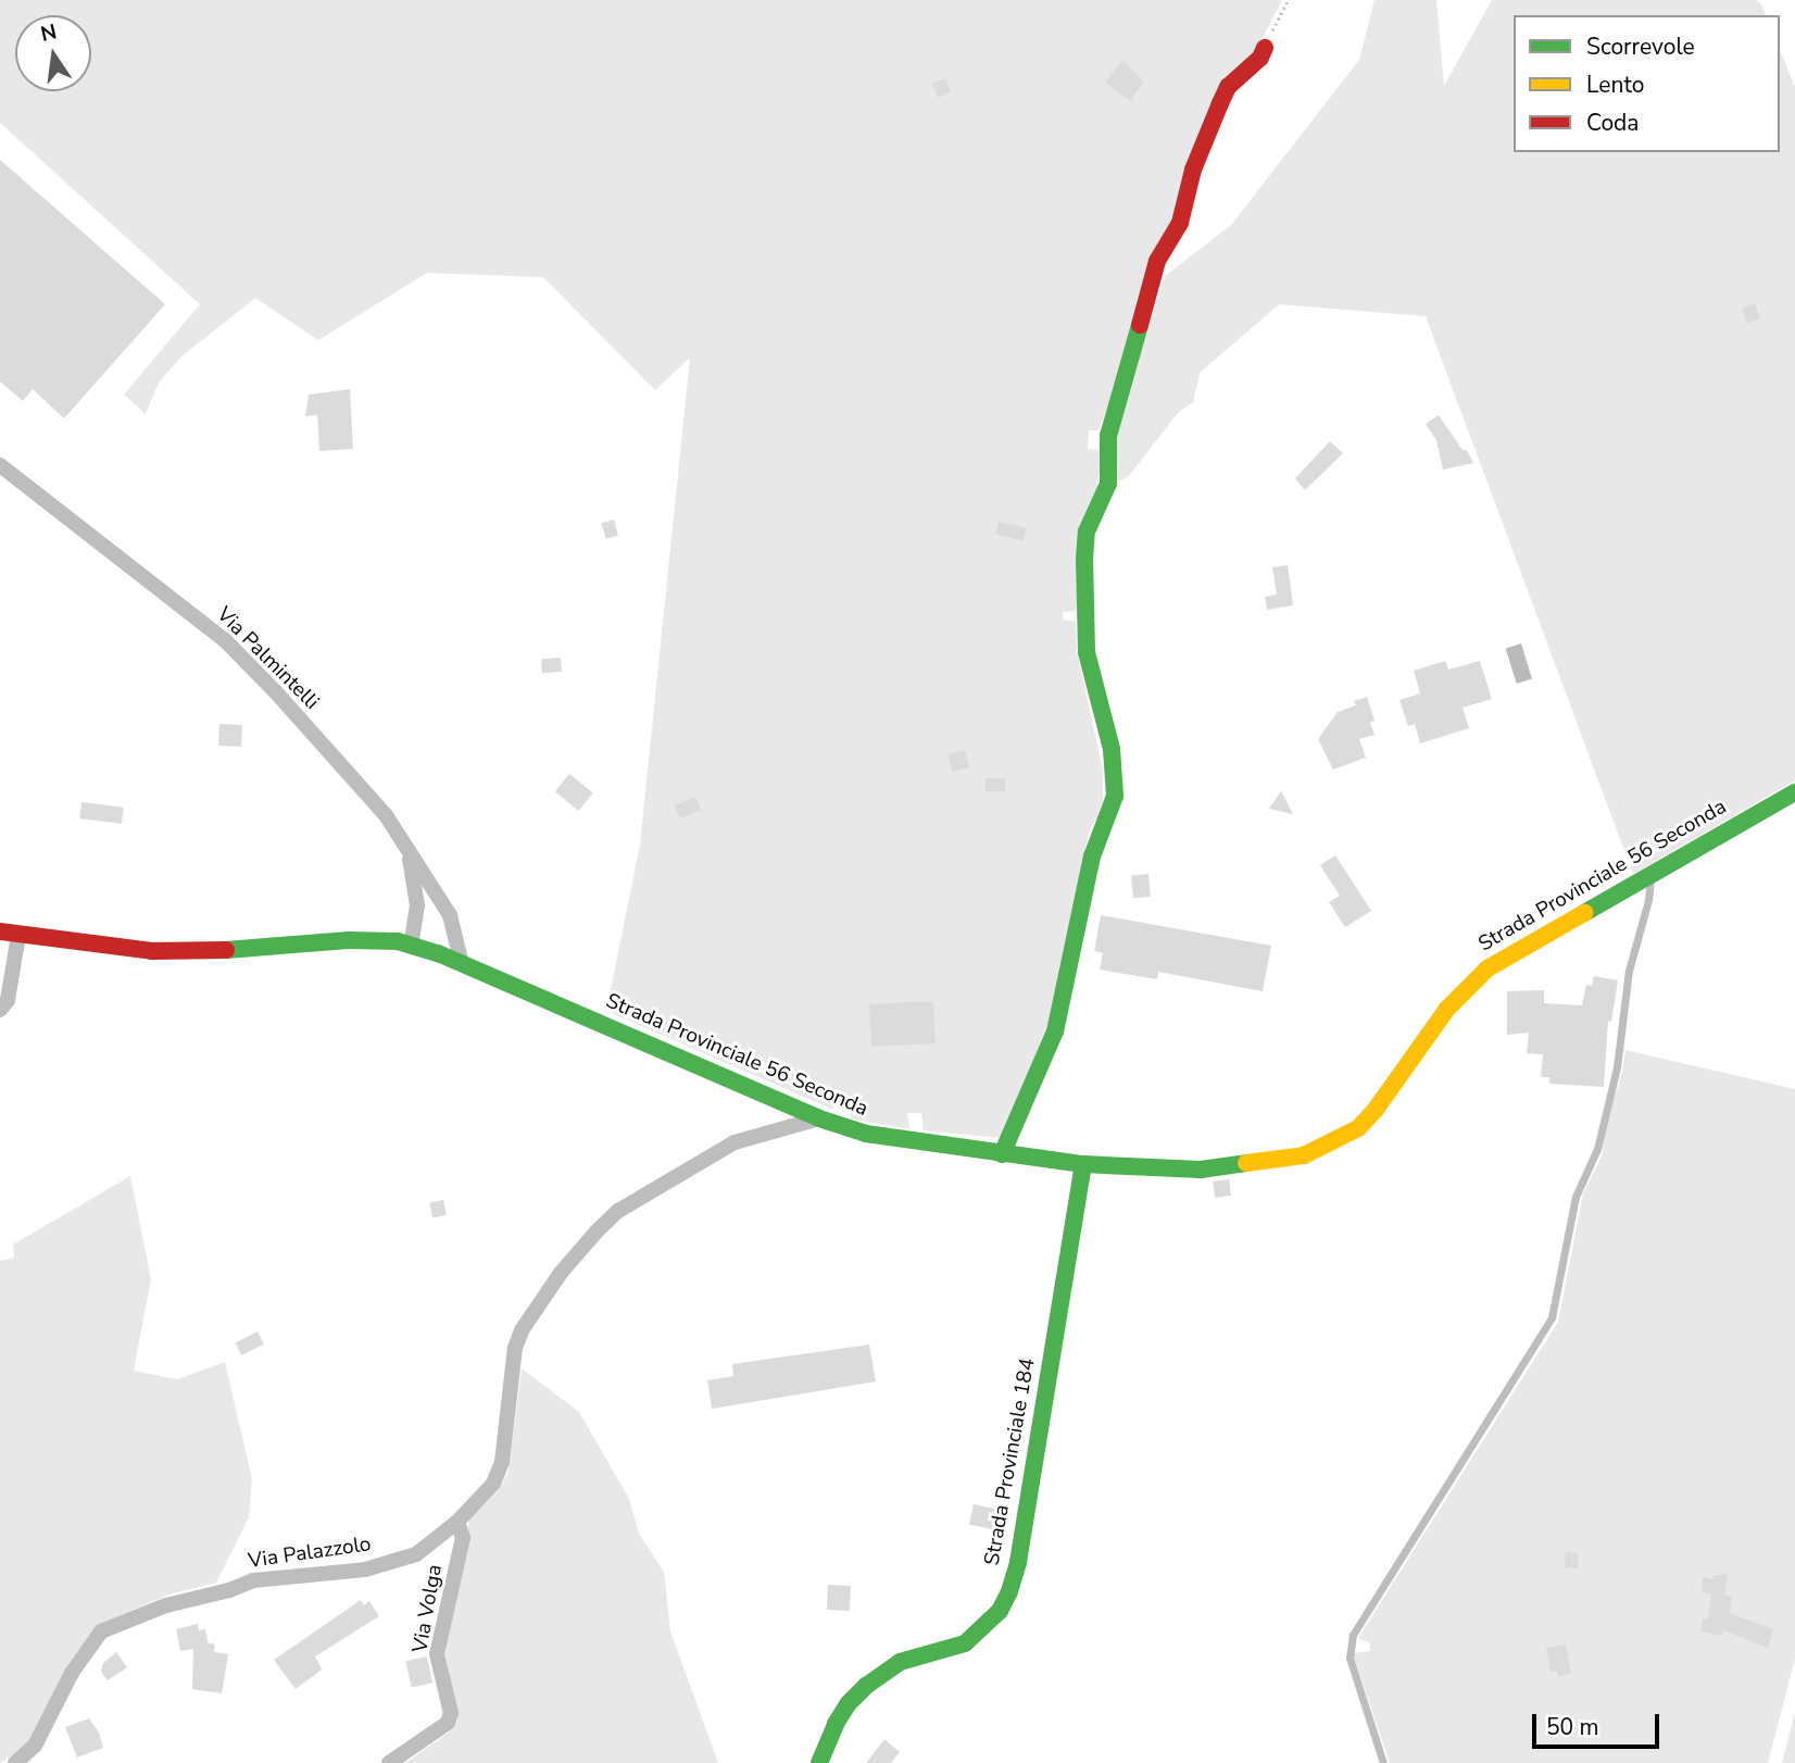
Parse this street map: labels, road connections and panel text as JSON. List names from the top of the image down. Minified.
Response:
{"streets":{"street":["Via Palmintelli","Strada Provinciale 56 Seconda","Strada Provinciale 184","Via Palazzolo","Via Volga"]},"crossings":[["Via Palmintelli","Strada Provinciale 56 Seconda"],["Strada Provinciale 56 Seconda","Strada Provinciale 184"],["Strada Provinciale 56 Seconda","Via Palazzolo"],["Via Palazzolo","Via Volga"]],"legend":["Scorrevole","Lento","Coda"],"scale_bar":"50 m","north":"top"}
